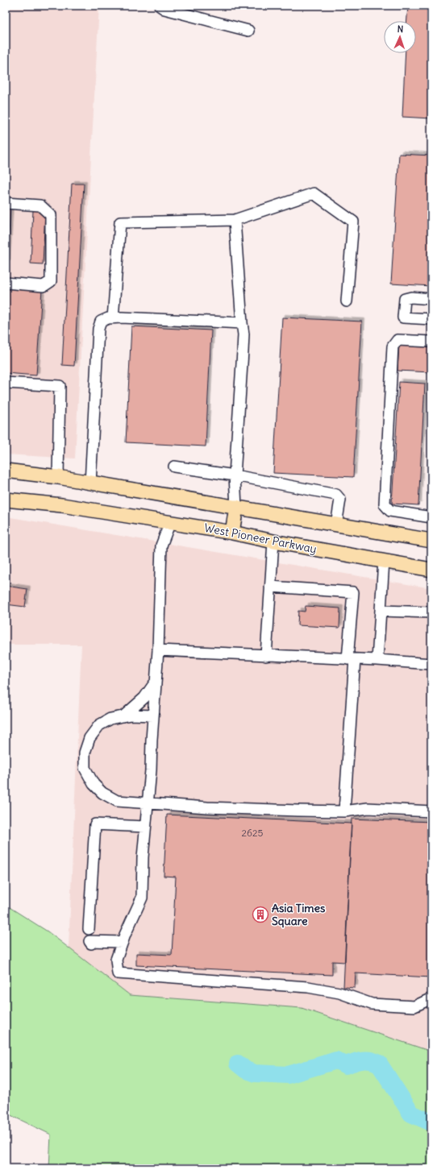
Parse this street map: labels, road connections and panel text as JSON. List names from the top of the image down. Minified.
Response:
{"streets":{"main road":["West Pioneer Parkway"]},"places":{"building":["Asia Times Square"]},"house_numbers":["2625"],"north":"top"}
